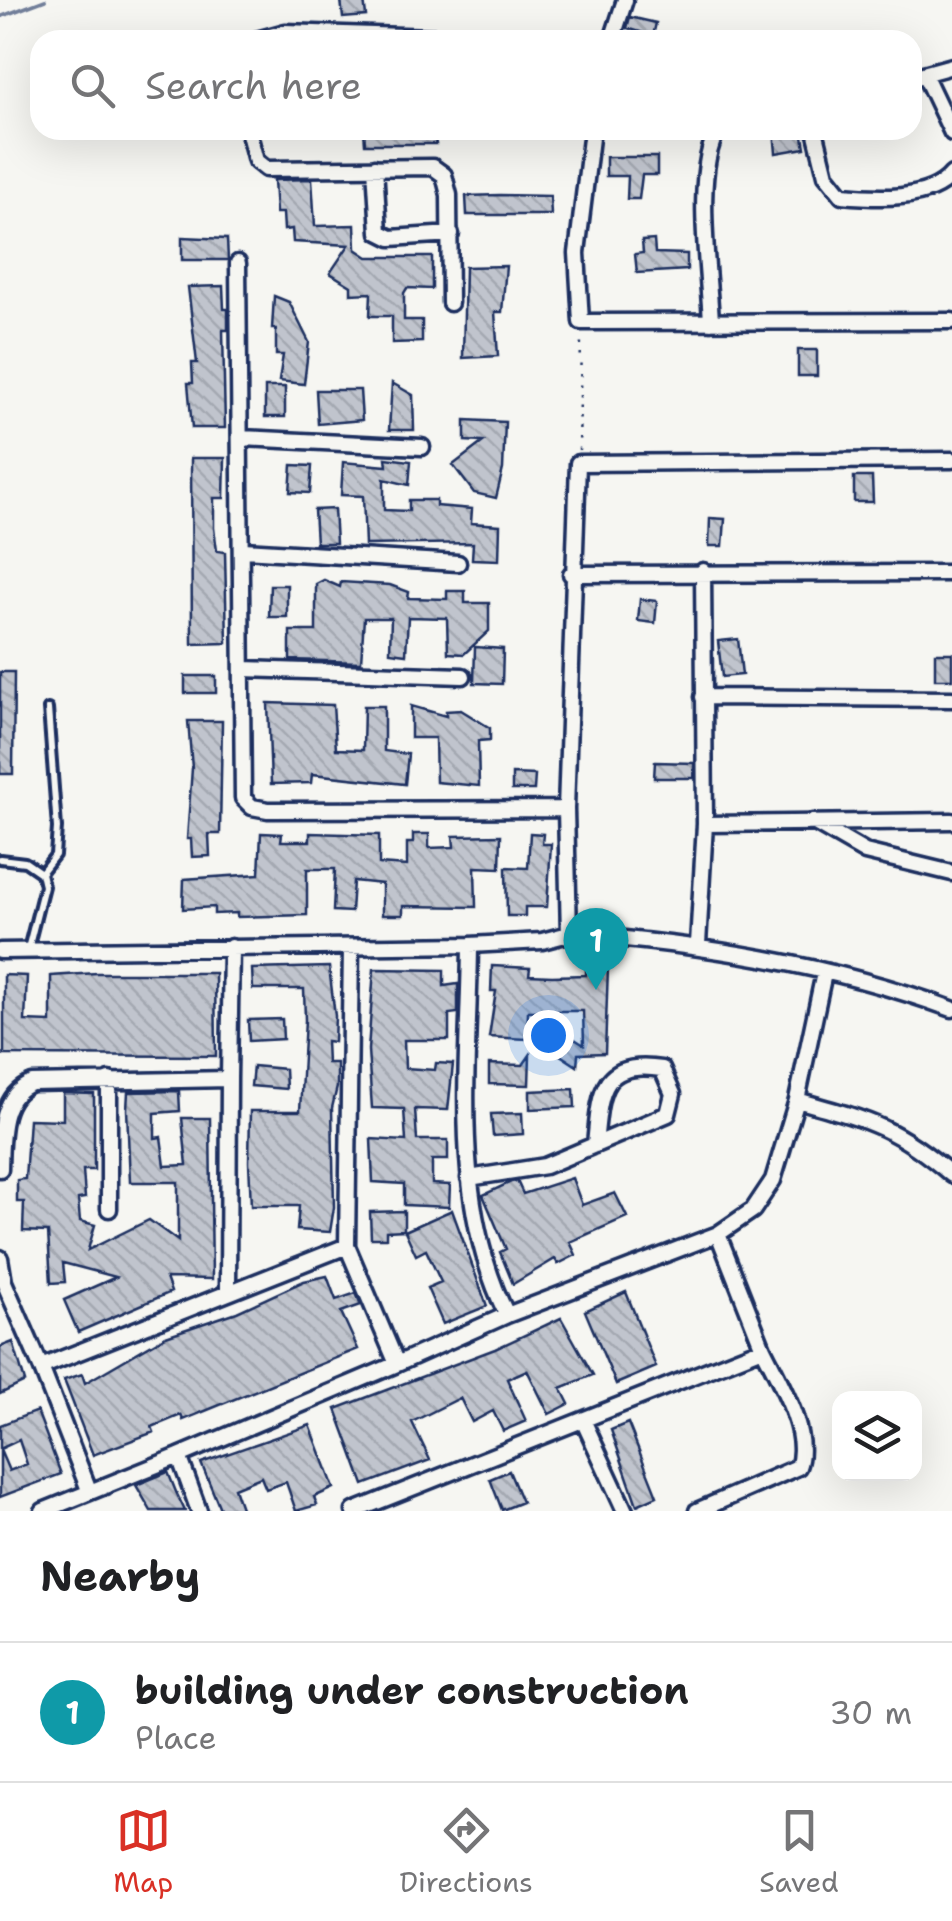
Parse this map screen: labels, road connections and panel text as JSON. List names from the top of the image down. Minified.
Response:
{"page":{"search":"Search here","pins":"1","heading":"Nearby","list":[{"mark":"1","name":"building under construction","note":"Place","value":"30 m"}],"nav":["Map","Directions","Saved"]}}
